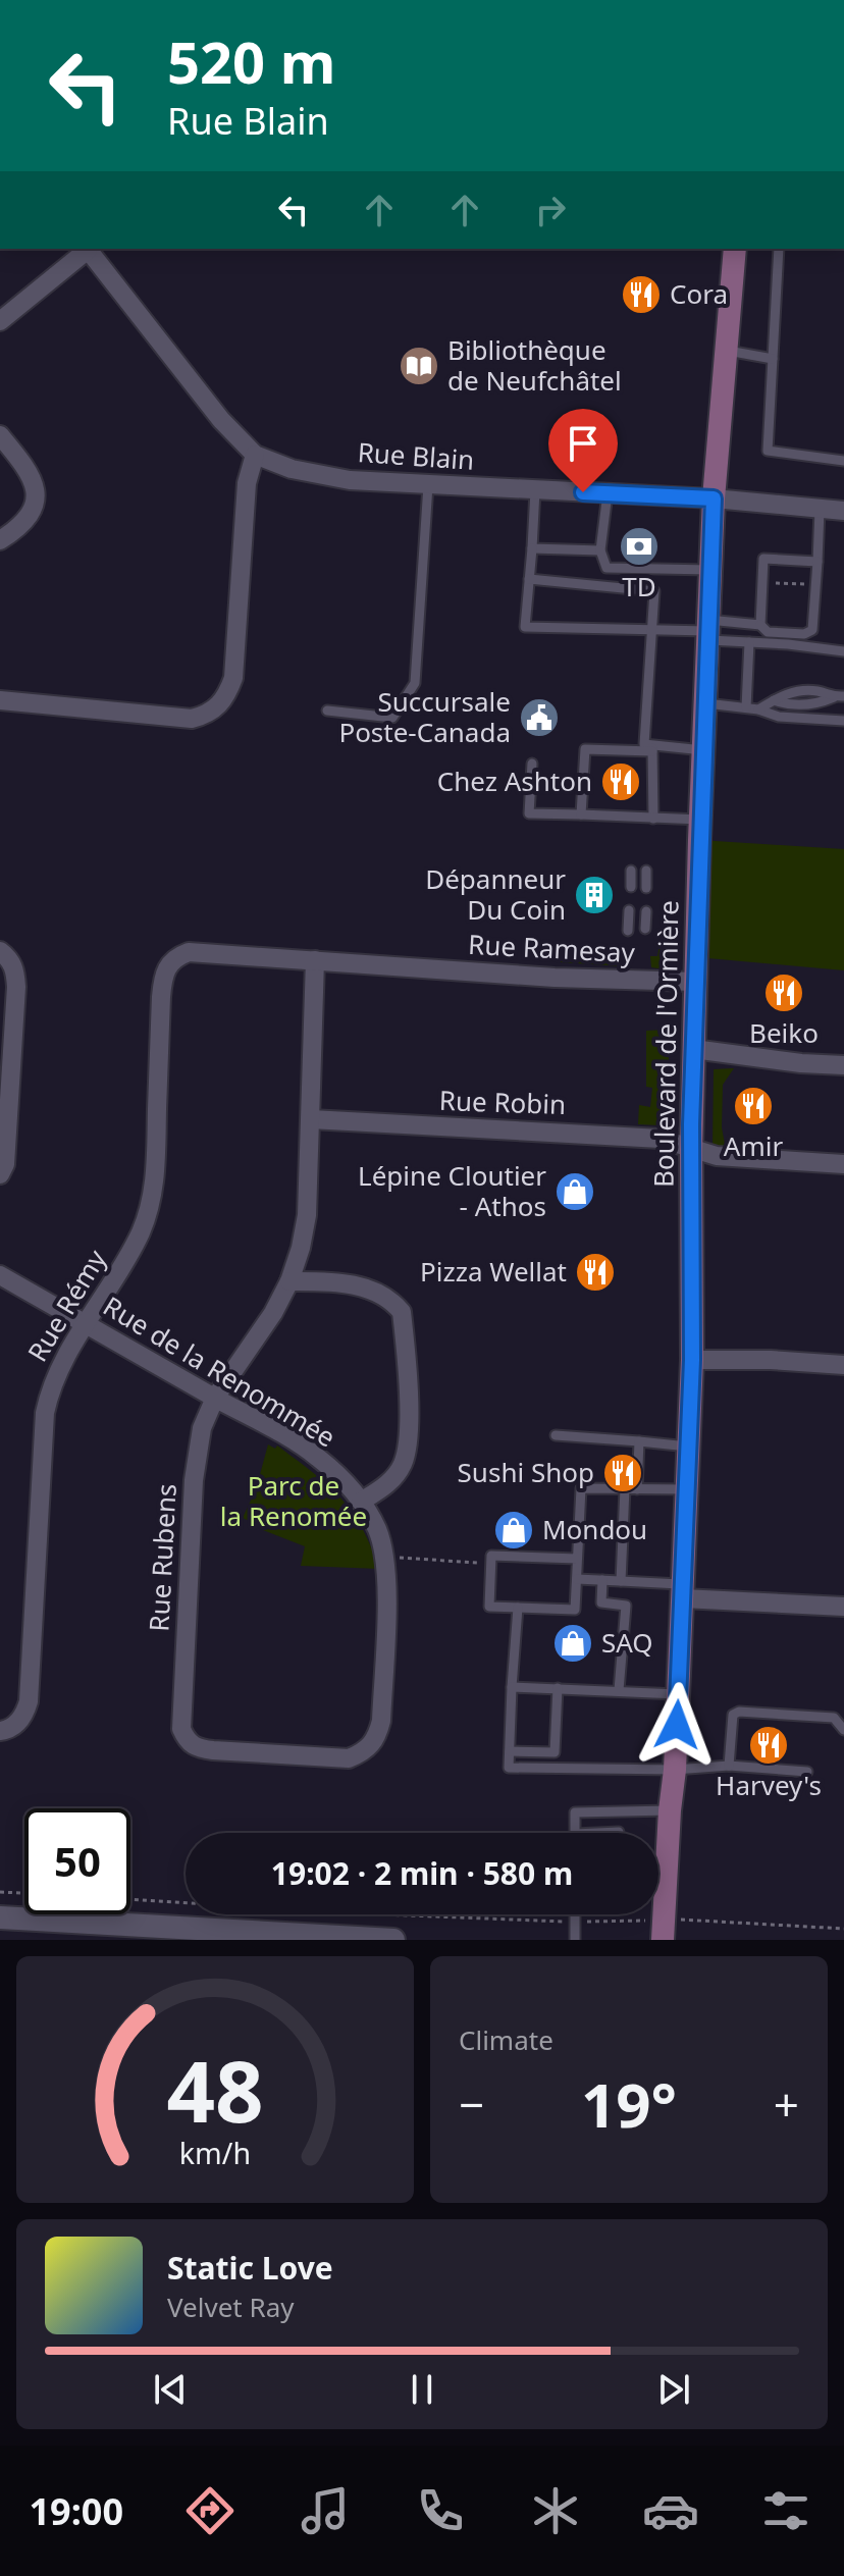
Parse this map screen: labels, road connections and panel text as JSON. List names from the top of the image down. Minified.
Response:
{"streets":{"main road":["Boulevard de l'Ormière"],"street":["Rue Blain","Rue Ramesay","Rue Robin","Rue Rémy","Rue de la Renommée","Rue Rubens"]},"crossings":[["Rue Blain","Boulevard de l'Ormière"],["Rue Ramesay","Boulevard de l'Ormière"],["Rue Ramesay","Rue Rémy"],["Rue Ramesay","Rue Rubens"],["Boulevard de l'Ormière","Rue Robin"],["Rue Robin","Rue Rubens"],["Rue Rémy","Rue de la Renommée"],["Rue de la Renommée","Rue Rubens"]],"parks":["Parc de la Renomée"],"places":{"restaurant":["Cora","Chez Ashton","Beiko","Amir","Pizza Wellat","Sushi Shop","Harvey's"],"library":["Bibliothèque de Neufchâtel"],"bank":["TD"],"public building":["Succursale Poste-Canada"],"building":["Dépanneur Du Coin"],"shop":["Lépine Cloutier - Athos","Mondou","SAQ"]},"page":{"turn":["520 m","Rue Blain"],"limit":"50","trip":"19:02 · 2 min · 580 m","tile":"Climate","heat":["−","19°","+"],"song":["Static Love","Velvet Ray"],"tabs":"19:00","gauge":["48","km/h"]}}
